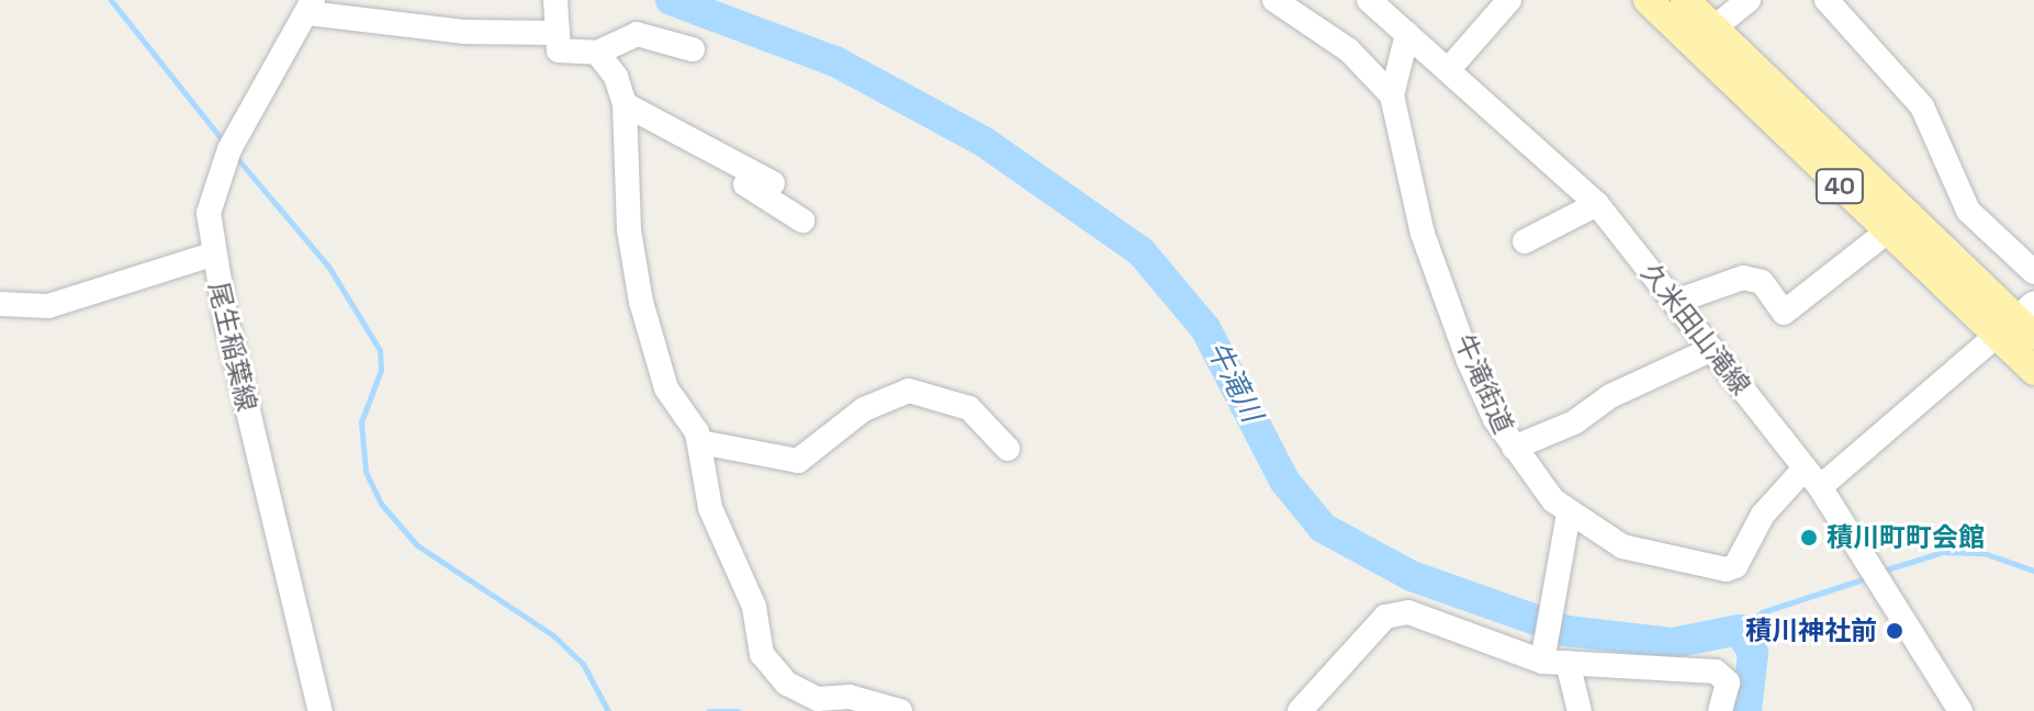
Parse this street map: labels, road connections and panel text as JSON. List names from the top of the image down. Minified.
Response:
{"streets":{"main road":["40"],"street":["久米田山滝線","尾生稲葉線","牛滝街道"]},"crossings":[["久米田山滝線","牛滝街道"]],"water":["牛滝川"],"places":["積川町町会館","積川神社前"]}
